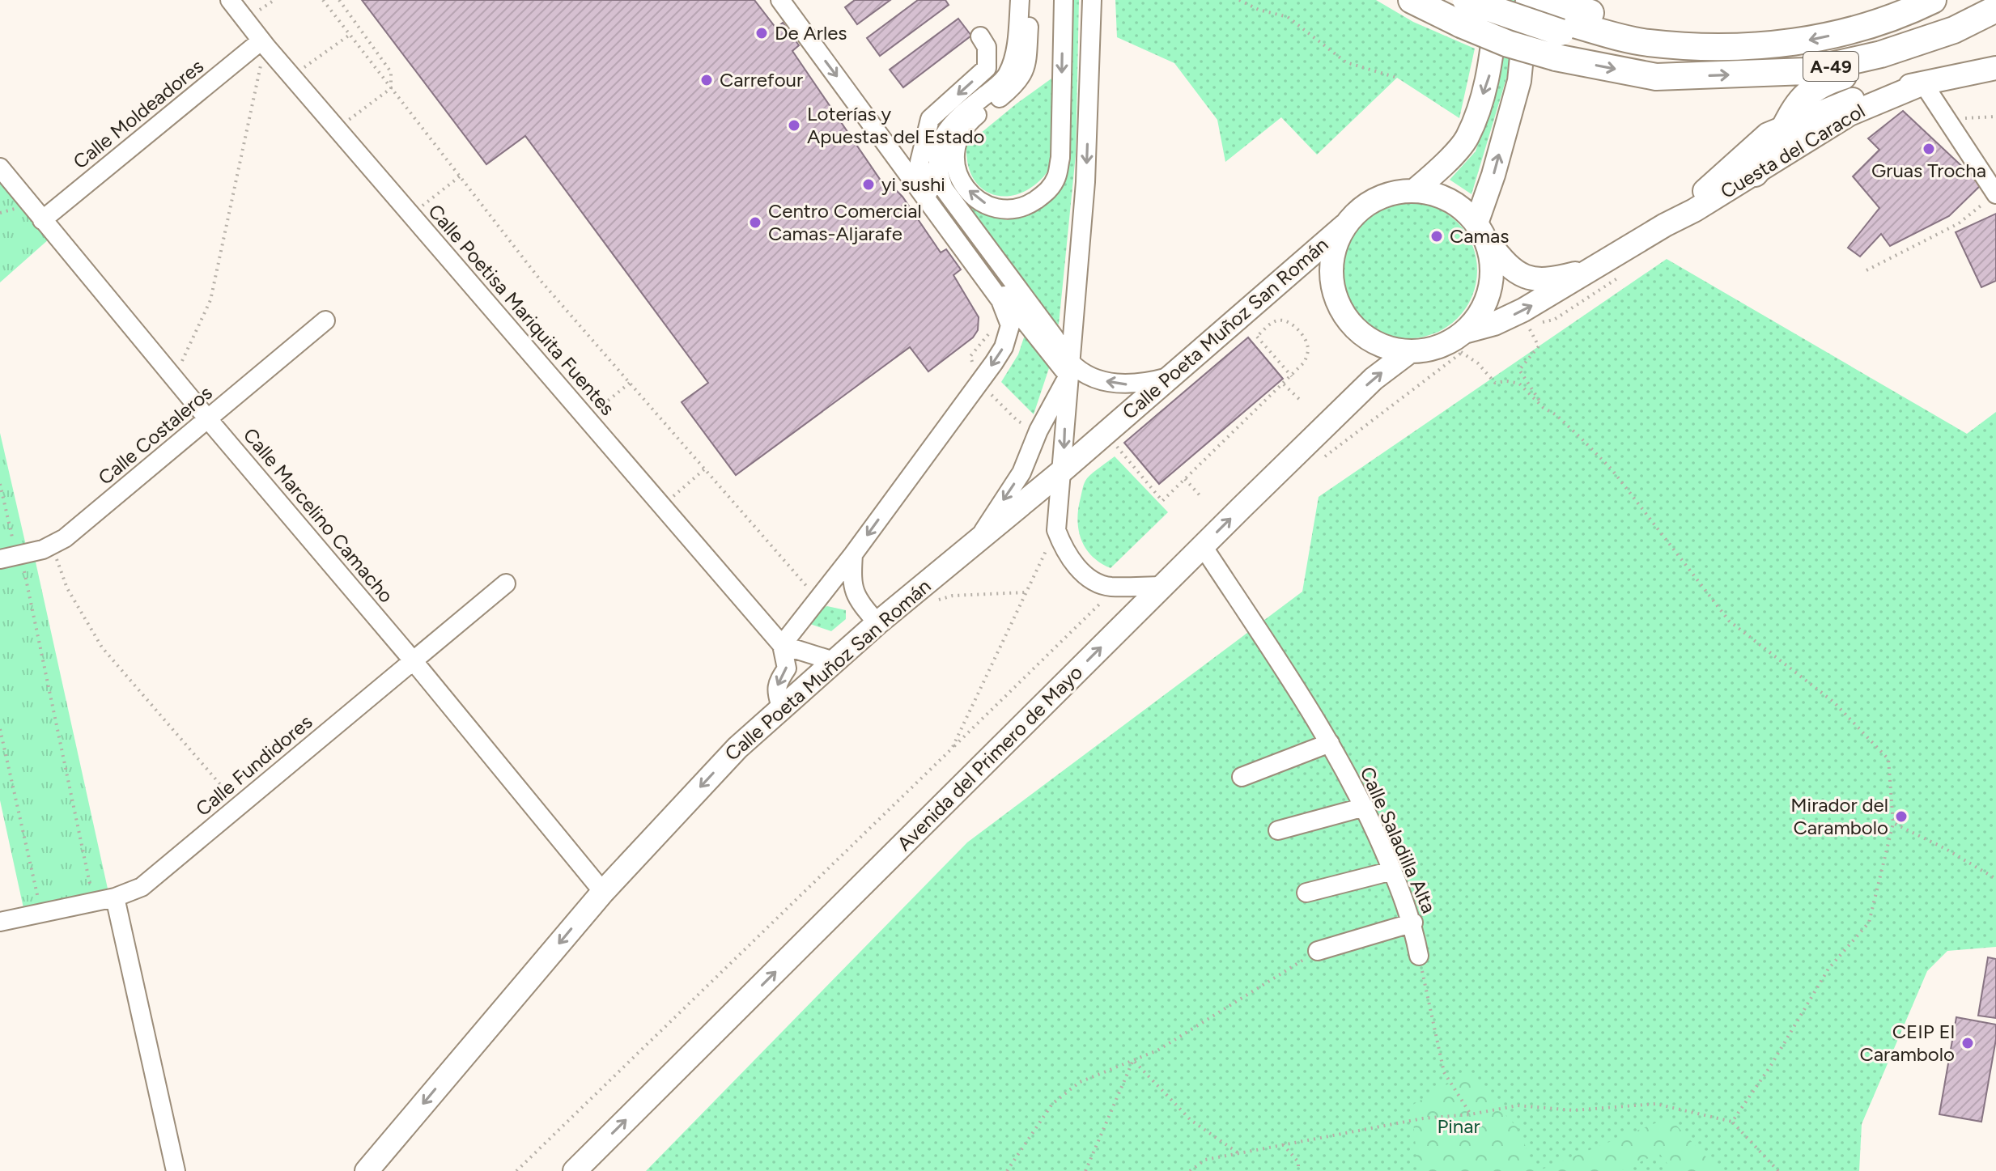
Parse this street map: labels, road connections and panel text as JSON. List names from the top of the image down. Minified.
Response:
{"streets":{"highway":["A-49"],"main road":["Cuesta del Caracol","Calle Poeta Muñoz San Román","Avenida del Primero de Mayo"],"street":["Calle Moldeadores","Calle Poetisa Mariquita Fuentes","Calle Costaleros","Calle Marcelino Camacho","Calle Fundidores","Calle Saladilla Alta"]},"crossings":[["Calle Moldeadores","Calle Poetisa Mariquita Fuentes"],["Calle Moldeadores","Calle Marcelino Camacho"],["Cuesta del Caracol","Calle Poeta Muñoz San Román"],["Cuesta del Caracol","Avenida del Primero de Mayo"],["Calle Poeta Muñoz San Román","Calle Marcelino Camacho"],["Calle Poeta Muñoz San Román","Avenida del Primero de Mayo"],["Calle Costaleros","Calle Marcelino Camacho"],["Calle Marcelino Camacho","Calle Fundidores"],["Avenida del Primero de Mayo","Calle Saladilla Alta"]],"one_way":["Calle Poeta Muñoz San Román","Avenida del Primero de Mayo"],"parks":["Pinar"],"places":["De Arles","Carrefour","Loterías y Apuestas del Estado","Gruas Trocha","yi sushi","Centro Comercial Camas-Aljarafe","Camas","Mirador del Carambolo","CEIP El Carambolo"]}
